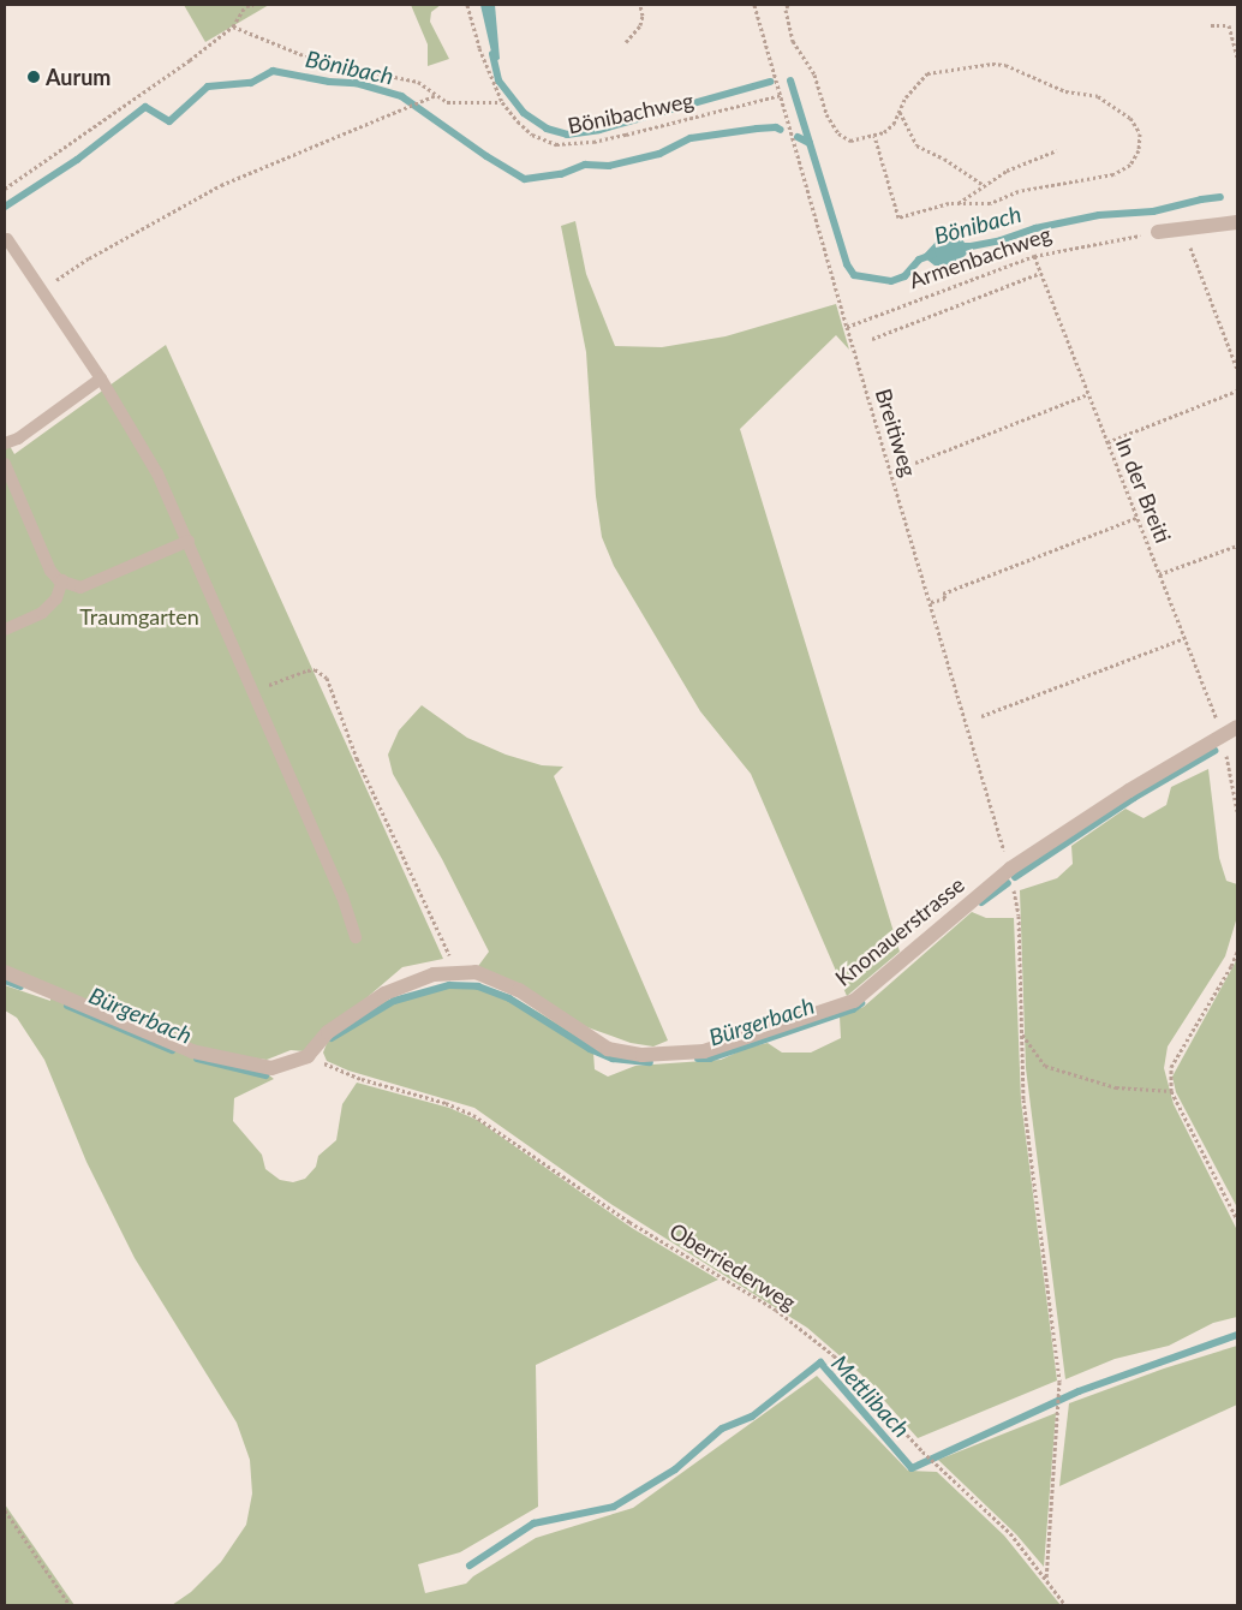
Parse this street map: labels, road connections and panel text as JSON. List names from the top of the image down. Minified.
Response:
{"streets":{"street":["Knonauerstrasse"],"path":["Bönibachweg","Armenbachweg","Breitiweg","In der Breiti","Oberriederweg"]},"crossings":[["Bönibachweg","Breitiweg"],["Armenbachweg","Breitiweg"],["Armenbachweg","In der Breiti"],["Breitiweg","Knonauerstrasse"],["Breitiweg","Oberriederweg"],["In der Breiti","Knonauerstrasse"],["Knonauerstrasse","Oberriederweg"]],"water":["Bönibach","Bürgerbach","Mettlibach"],"parks":["Traumgarten"],"places":["Aurum"]}
